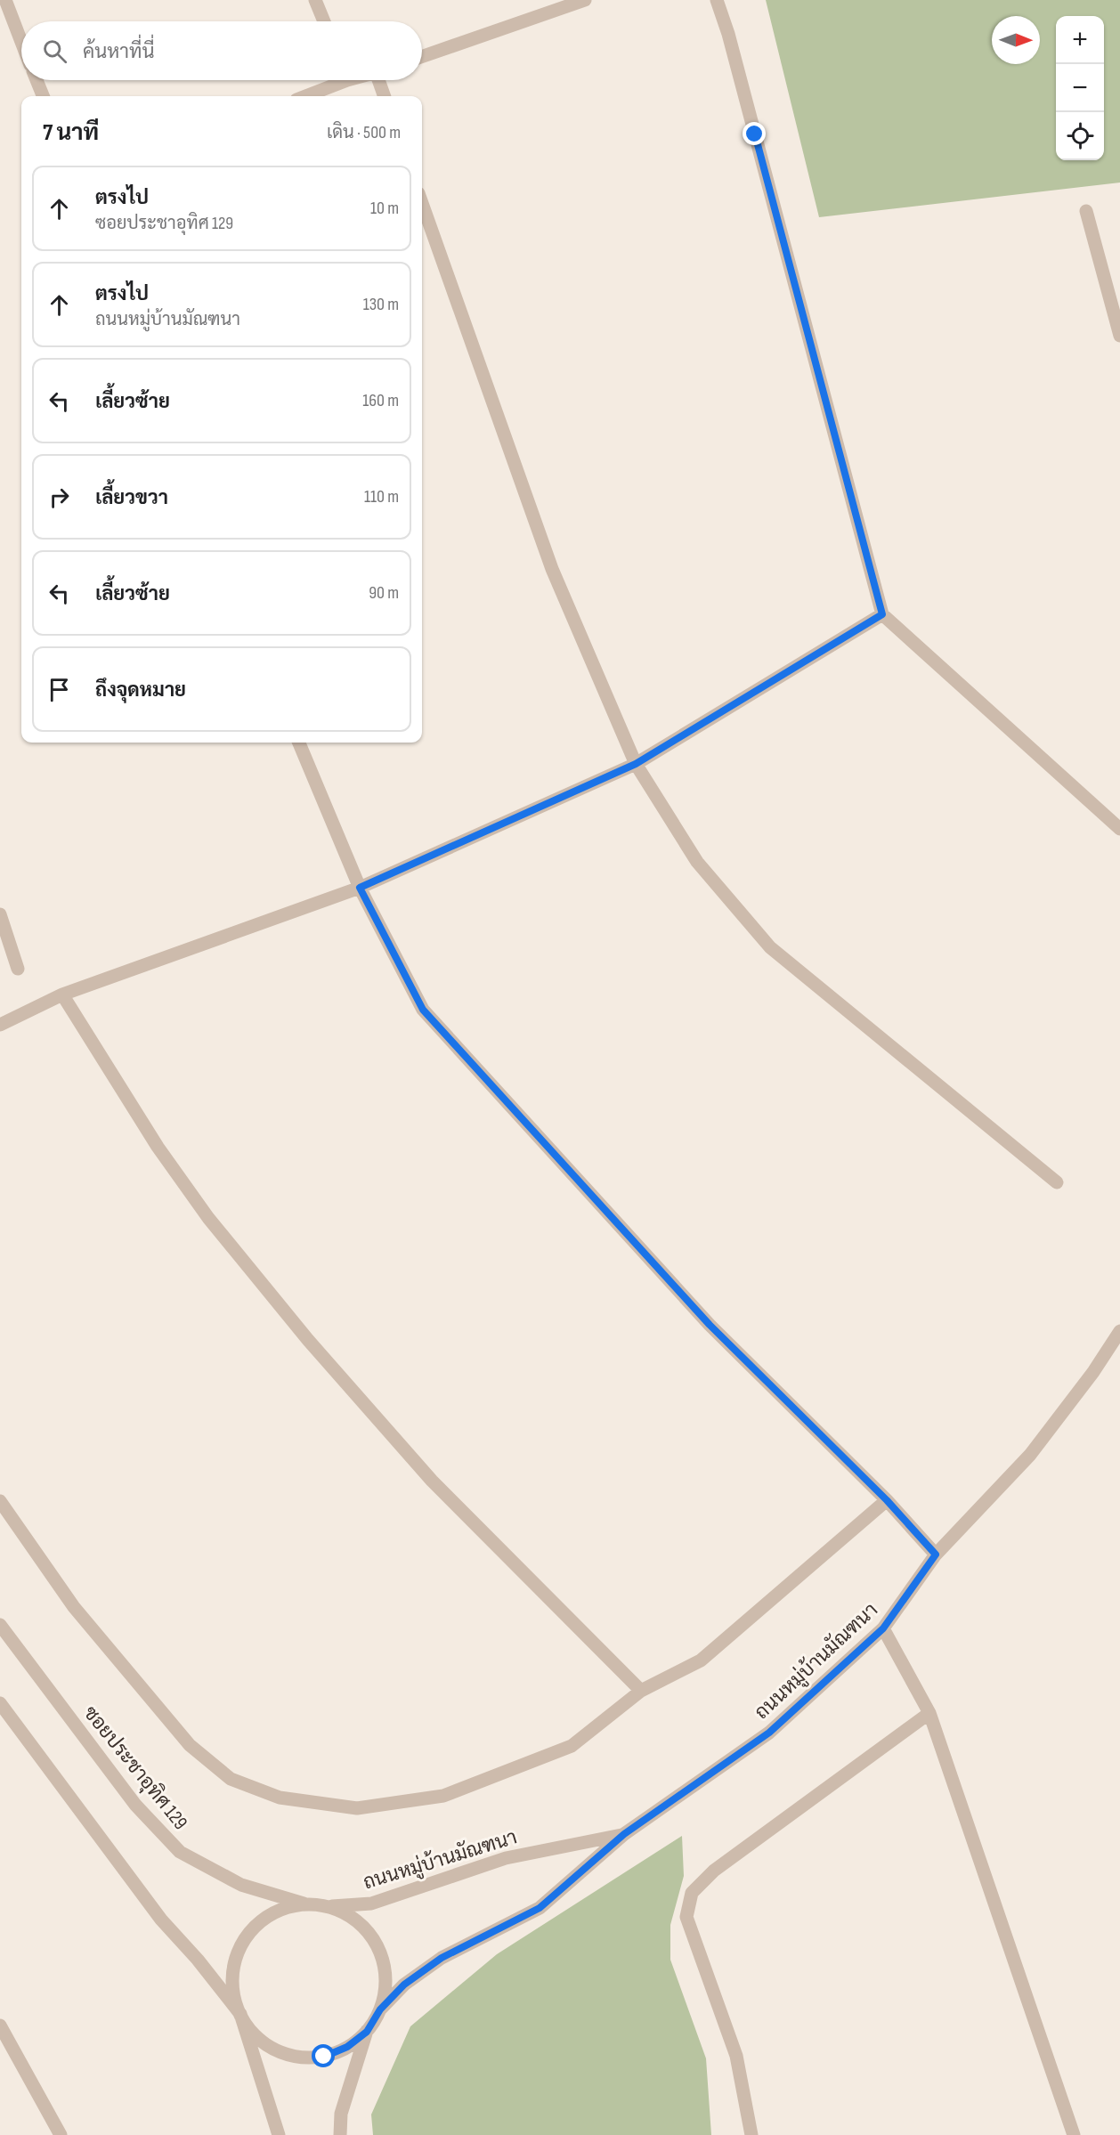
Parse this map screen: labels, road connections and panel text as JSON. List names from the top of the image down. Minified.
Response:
{"streets":{"street":["ถนนหมู่บ้านมัณฑนา","ซอยประชาอุทิศ 129"]},"crossings":[["ถนนหมู่บ้านมัณฑนา","ซอยประชาอุทิศ 129"]],"north":"right","page":{"map_buttons":["+","−"],"search":"ค้นหาที่นี่","heading":["7 นาที","เดิน · 500 m"],"list":[["ตรงไป","ซอยประชาอุทิศ 129","10 m"],["ตรงไป","ถนนหมู่บ้านมัณฑนา","130 m"],["เลี้ยวซ้าย","160 m"],["เลี้ยวขวา","110 m"],["เลี้ยวซ้าย","90 m"],"ถึงจุดหมาย"]}}
